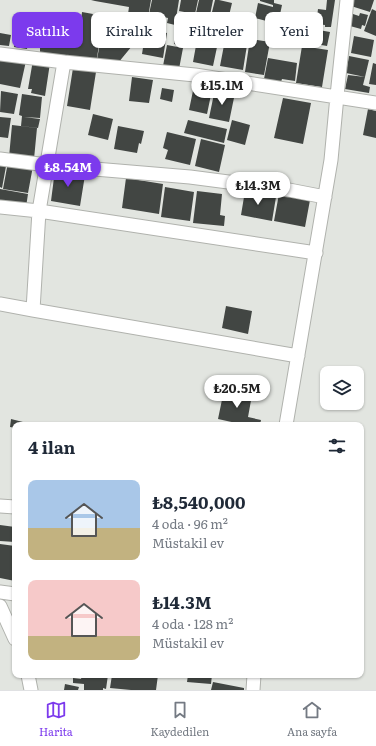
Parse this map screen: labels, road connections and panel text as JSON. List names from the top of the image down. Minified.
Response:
{"page":{"chip":["Satılık","Kiralık","Filtreler","Yeni"],"price":["₺15.1M","₺8.54M","₺14.3M","₺20.5M"],"heading":"4 ilan","list":[{"name":"₺8,540,000","note":"4 oda · 96 m² · Müstakil ev"},{"name":"₺14.3M","note":"4 oda · 128 m² · Müstakil ev"}],"tabs":["Harita","Kaydedilen","Ana sayfa"]}}
